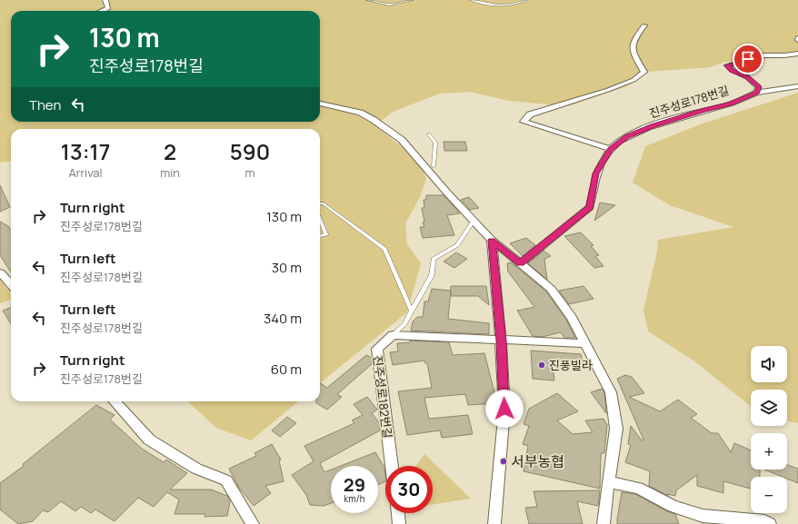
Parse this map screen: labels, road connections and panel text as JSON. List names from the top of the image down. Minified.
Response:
{"streets":{"street":["진주성로178번길","진주성로182번길"]},"places":["진풍빌라","서부농협"],"page":{"turn":["130 m","진주성로178번길"],"then":"Then","eta":["13:17","Arrival","2","min","590","m"],"list":[{"name":"Turn right","note":"진주성로178번길","value":"130 m"},{"name":"Turn left","note":"진주성로178번길","value":"30 m"},{"name":"Turn left","note":"진주성로178번길","value":"340 m"},{"name":"Turn right","note":"진주성로178번길","value":"60 m"}],"map_buttons":["+","−"],"speed":"29 km/h","limit":"30"}}
